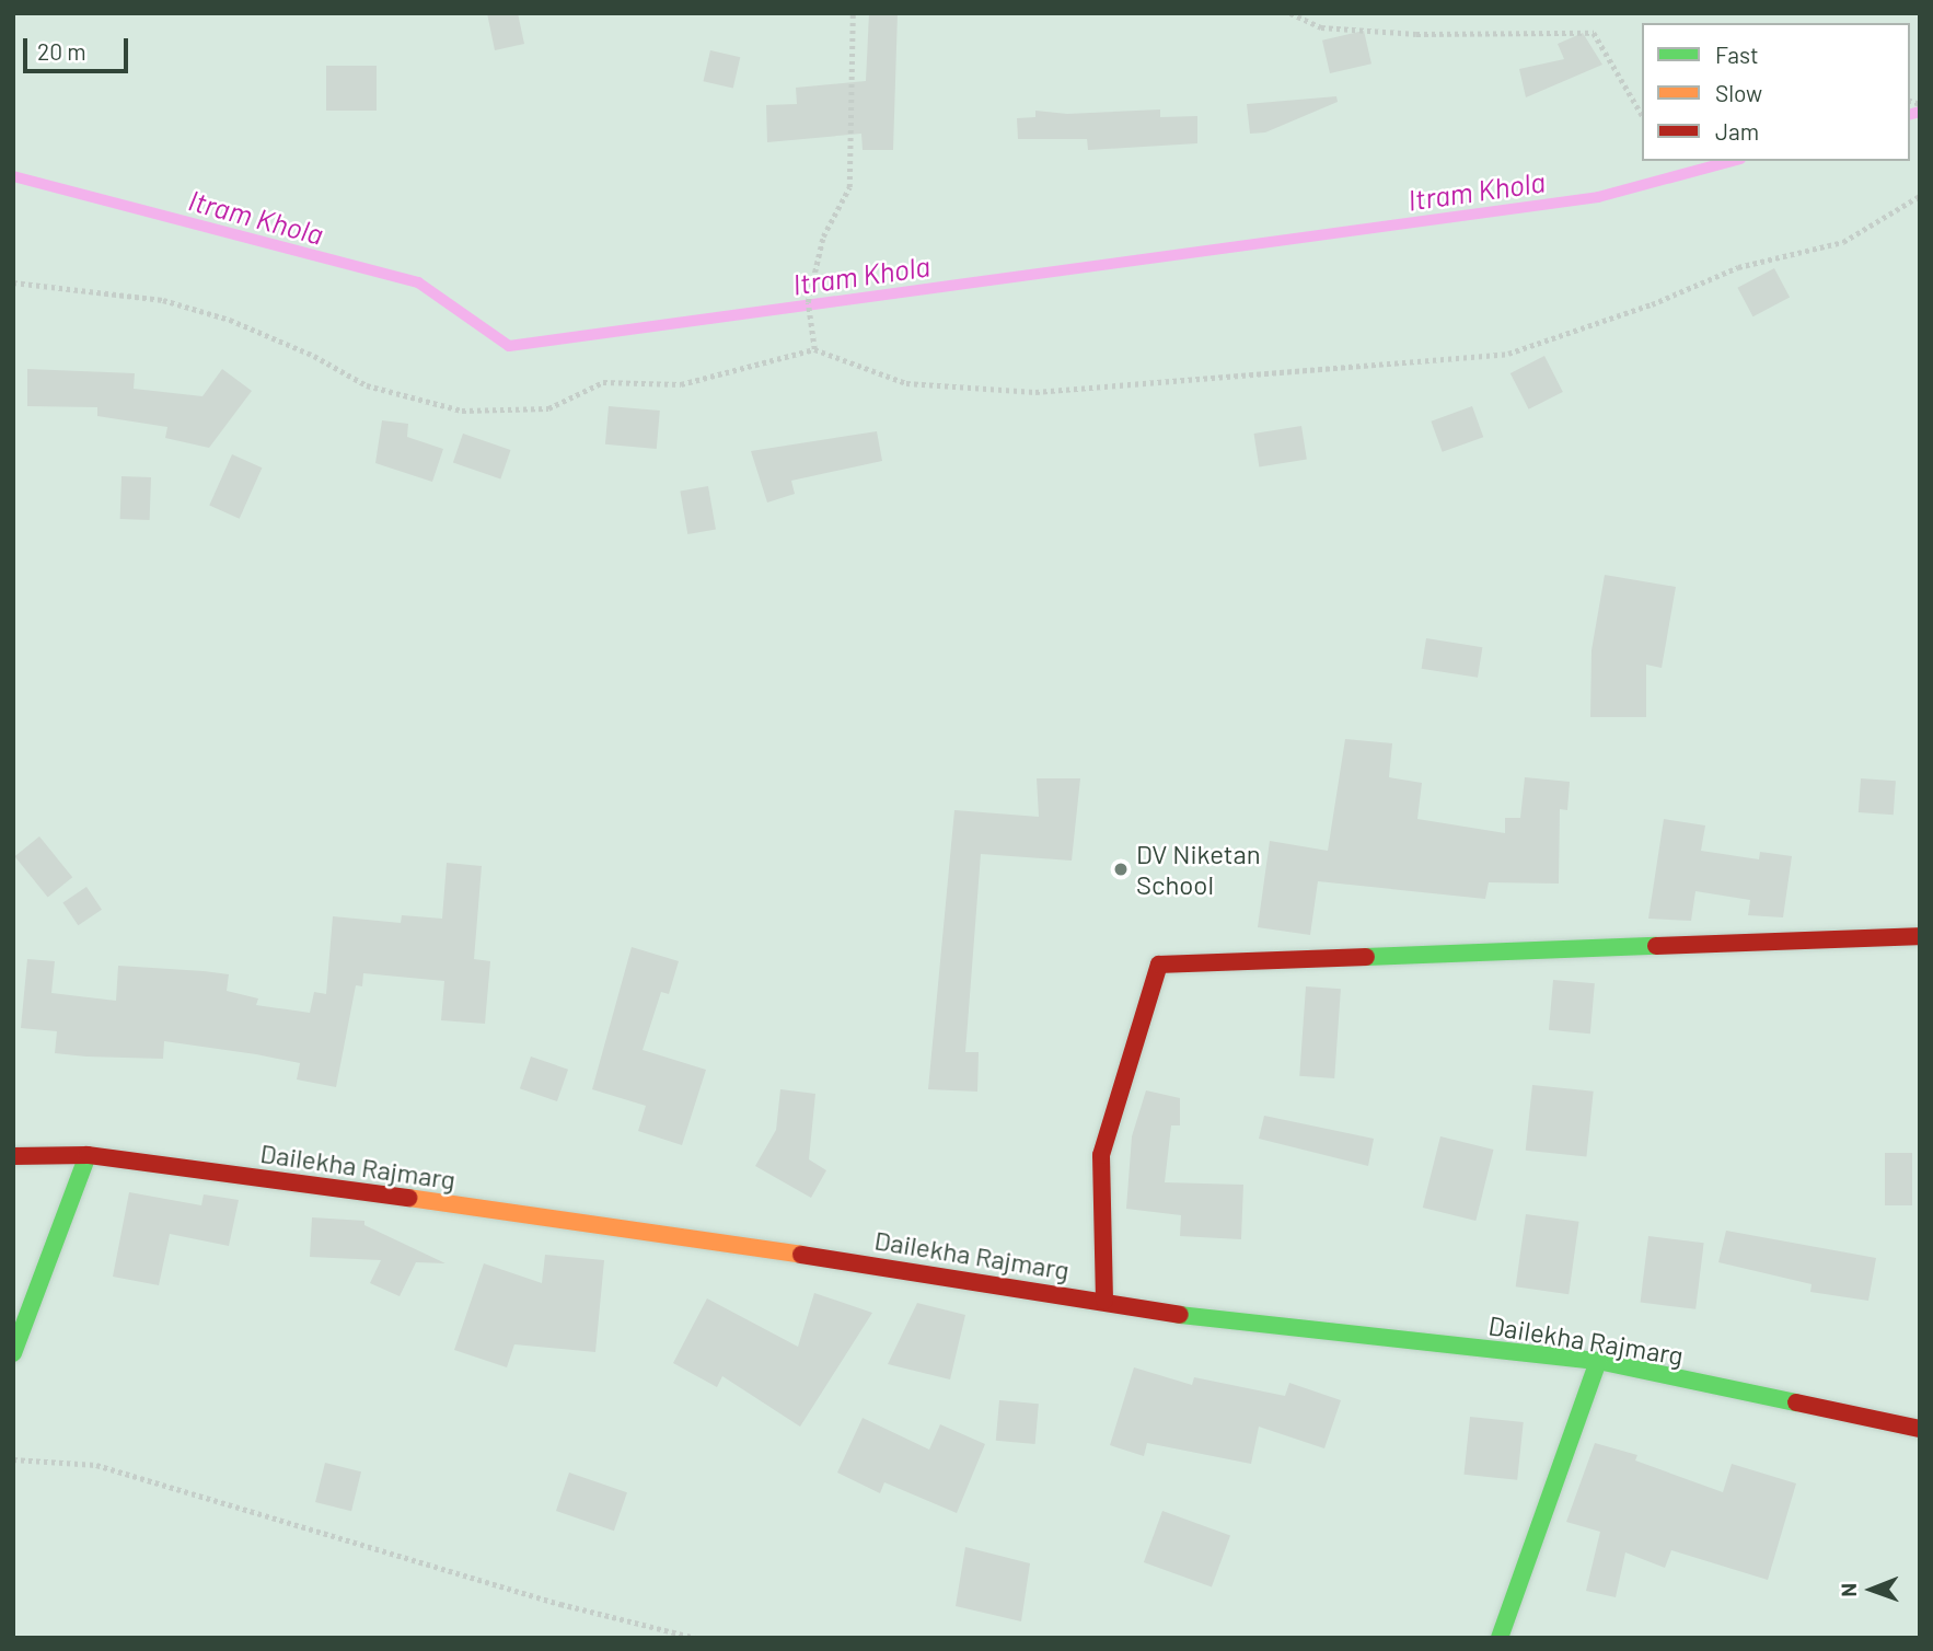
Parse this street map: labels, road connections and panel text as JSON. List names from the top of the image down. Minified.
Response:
{"streets":{"main road":["Dailekha Rajmarg"]},"water":["Itram Khola"],"places":["DV Niketan School"],"legend":["Fast","Slow","Jam"],"scale_bar":"20 m","north":"left"}
